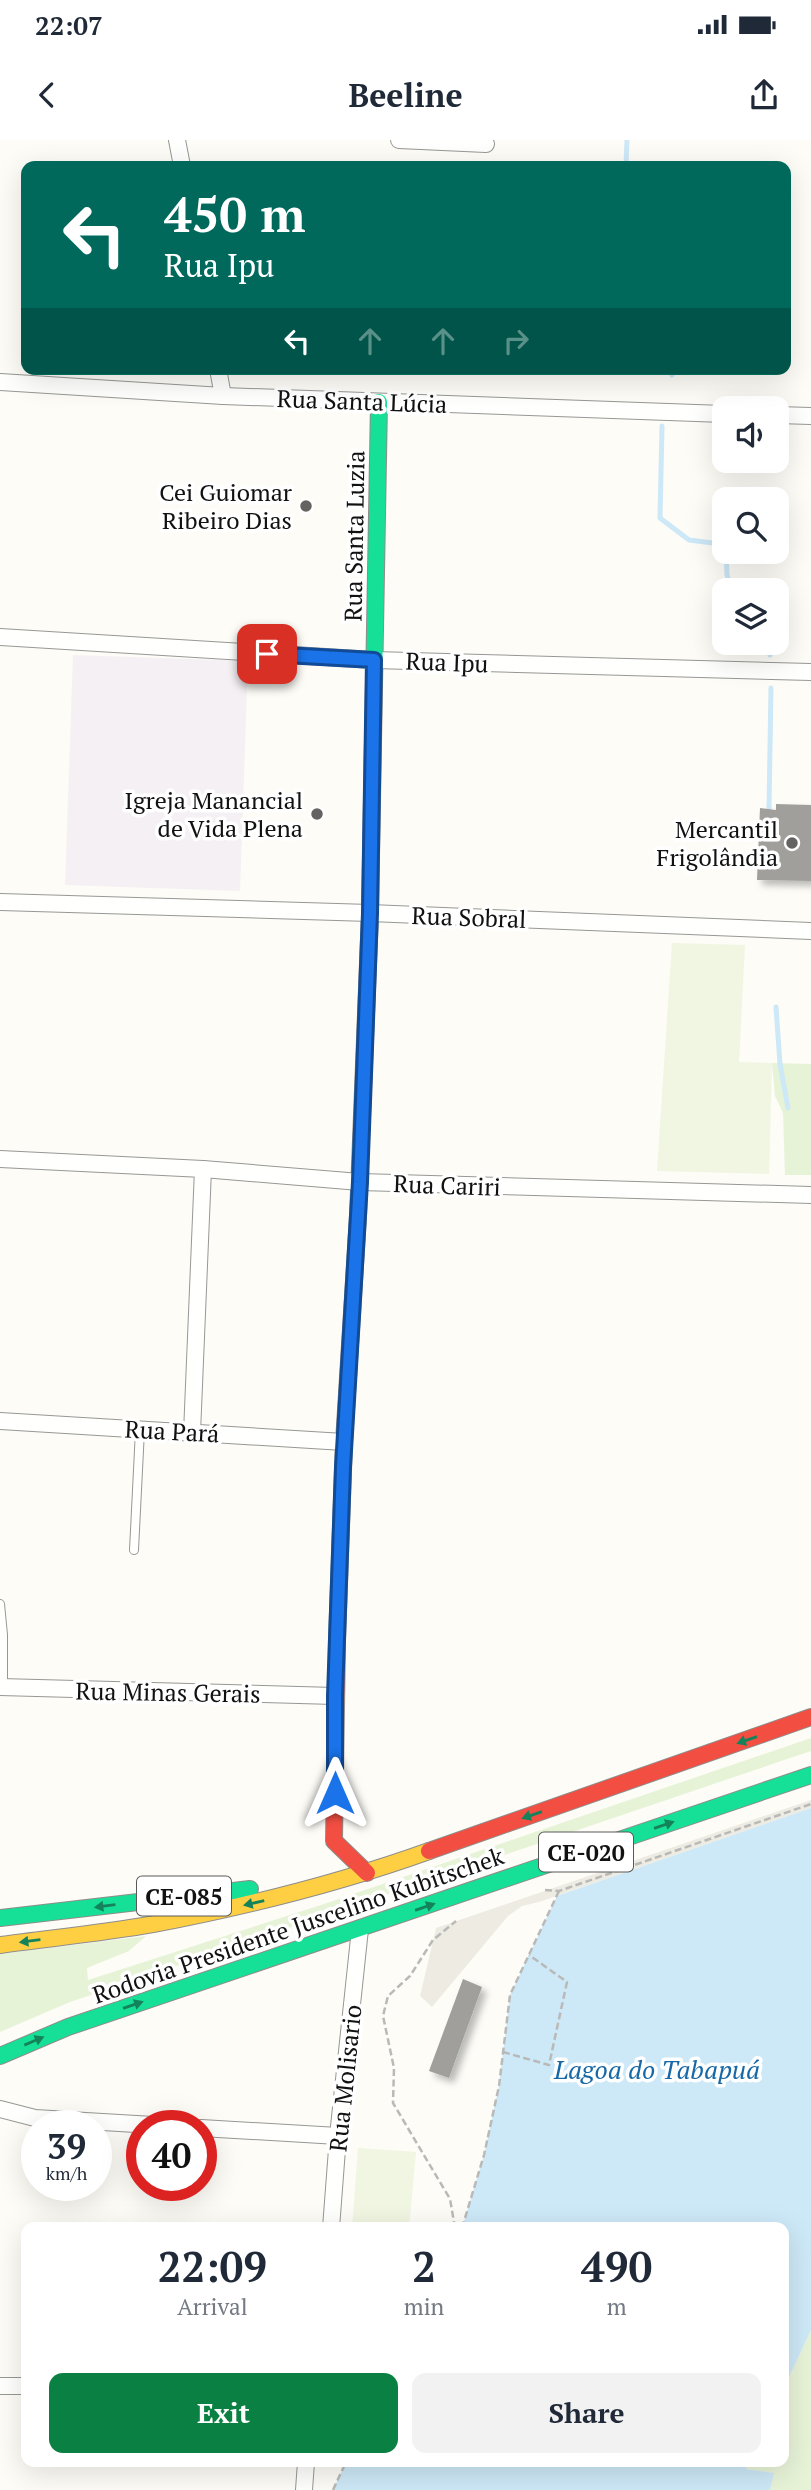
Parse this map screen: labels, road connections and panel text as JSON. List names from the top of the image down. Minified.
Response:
{"streets":{"main road":["Rua Santa Luzia","CE-020","CE-085","Rodovia Presidente Juscelino Kubitschek"],"street":["Rua Santa Lúcia","Rua Ipu","Rua Sobral","Rua Cariri","Rua Pará","Rua Minas Gerais","Rua Molisario"]},"crossings":[["Rua Santa Lúcia","Rua Santa Luzia"],["Rua Santa Luzia","Rua Ipu"],["Rua Santa Luzia","Rua Sobral"],["Rua Santa Luzia","Rua Cariri"],["Rua Santa Luzia","Rua Pará"],["Rua Santa Luzia","Rua Minas Gerais"],["Rua Santa Luzia","CE-085"],["Rua Santa Luzia","Rodovia Presidente Juscelino Kubitschek"],["CE-085","Rodovia Presidente Juscelino Kubitschek"],["Rodovia Presidente Juscelino Kubitschek","Rua Molisario"]],"water":["Lagoa do Tabapuá"],"places":["Cei Guiomar Ribeiro Dias","Igreja Manancial de Vida Plena","Mercantil Frigolândia"],"page":{"status":"22:07","header":"Beeline","turn":["450 m","Rua Ipu"],"speed":"39 km/h","limit":"40","eta":["22:09","Arrival","2","min","490","m"],"buttons":["Exit","Share"]}}
